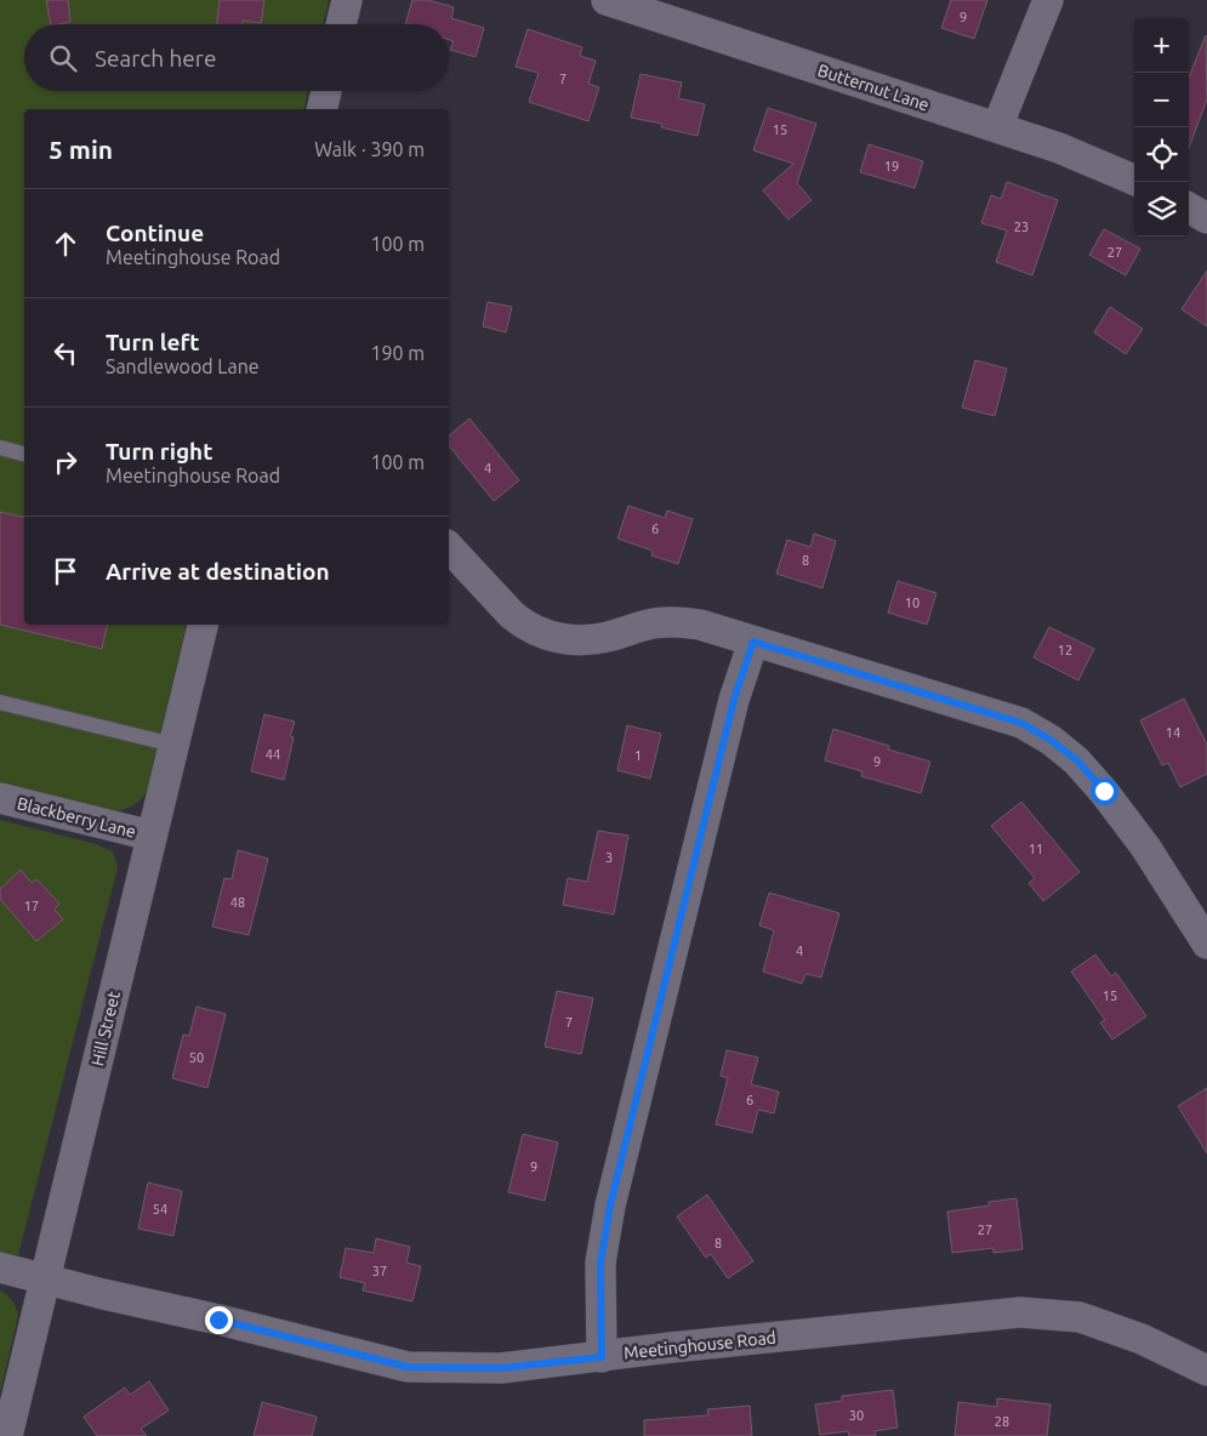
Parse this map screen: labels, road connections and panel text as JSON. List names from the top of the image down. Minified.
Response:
{"streets":{"street":["Butternut Lane","Blackberry Lane","Hill Street","Meetinghouse Road"]},"crossings":[["Blackberry Lane","Hill Street"],["Hill Street","Meetinghouse Road"]],"house_numbers":["9","7","15","19","23","27","4","6","8","10","12","14","44","1","9","11","3","48","17","4","15","7","50","6","9","54","27","8","37","30","28"],"page":{"map_buttons":["+","−"],"search":"Search here","heading":["5 min","Walk · 390 m"],"list":[["Continue","Meetinghouse Road","100 m"],["Turn left","Sandlewood Lane","190 m"],["Turn right","Meetinghouse Road","100 m"],"Arrive at destination"]}}
